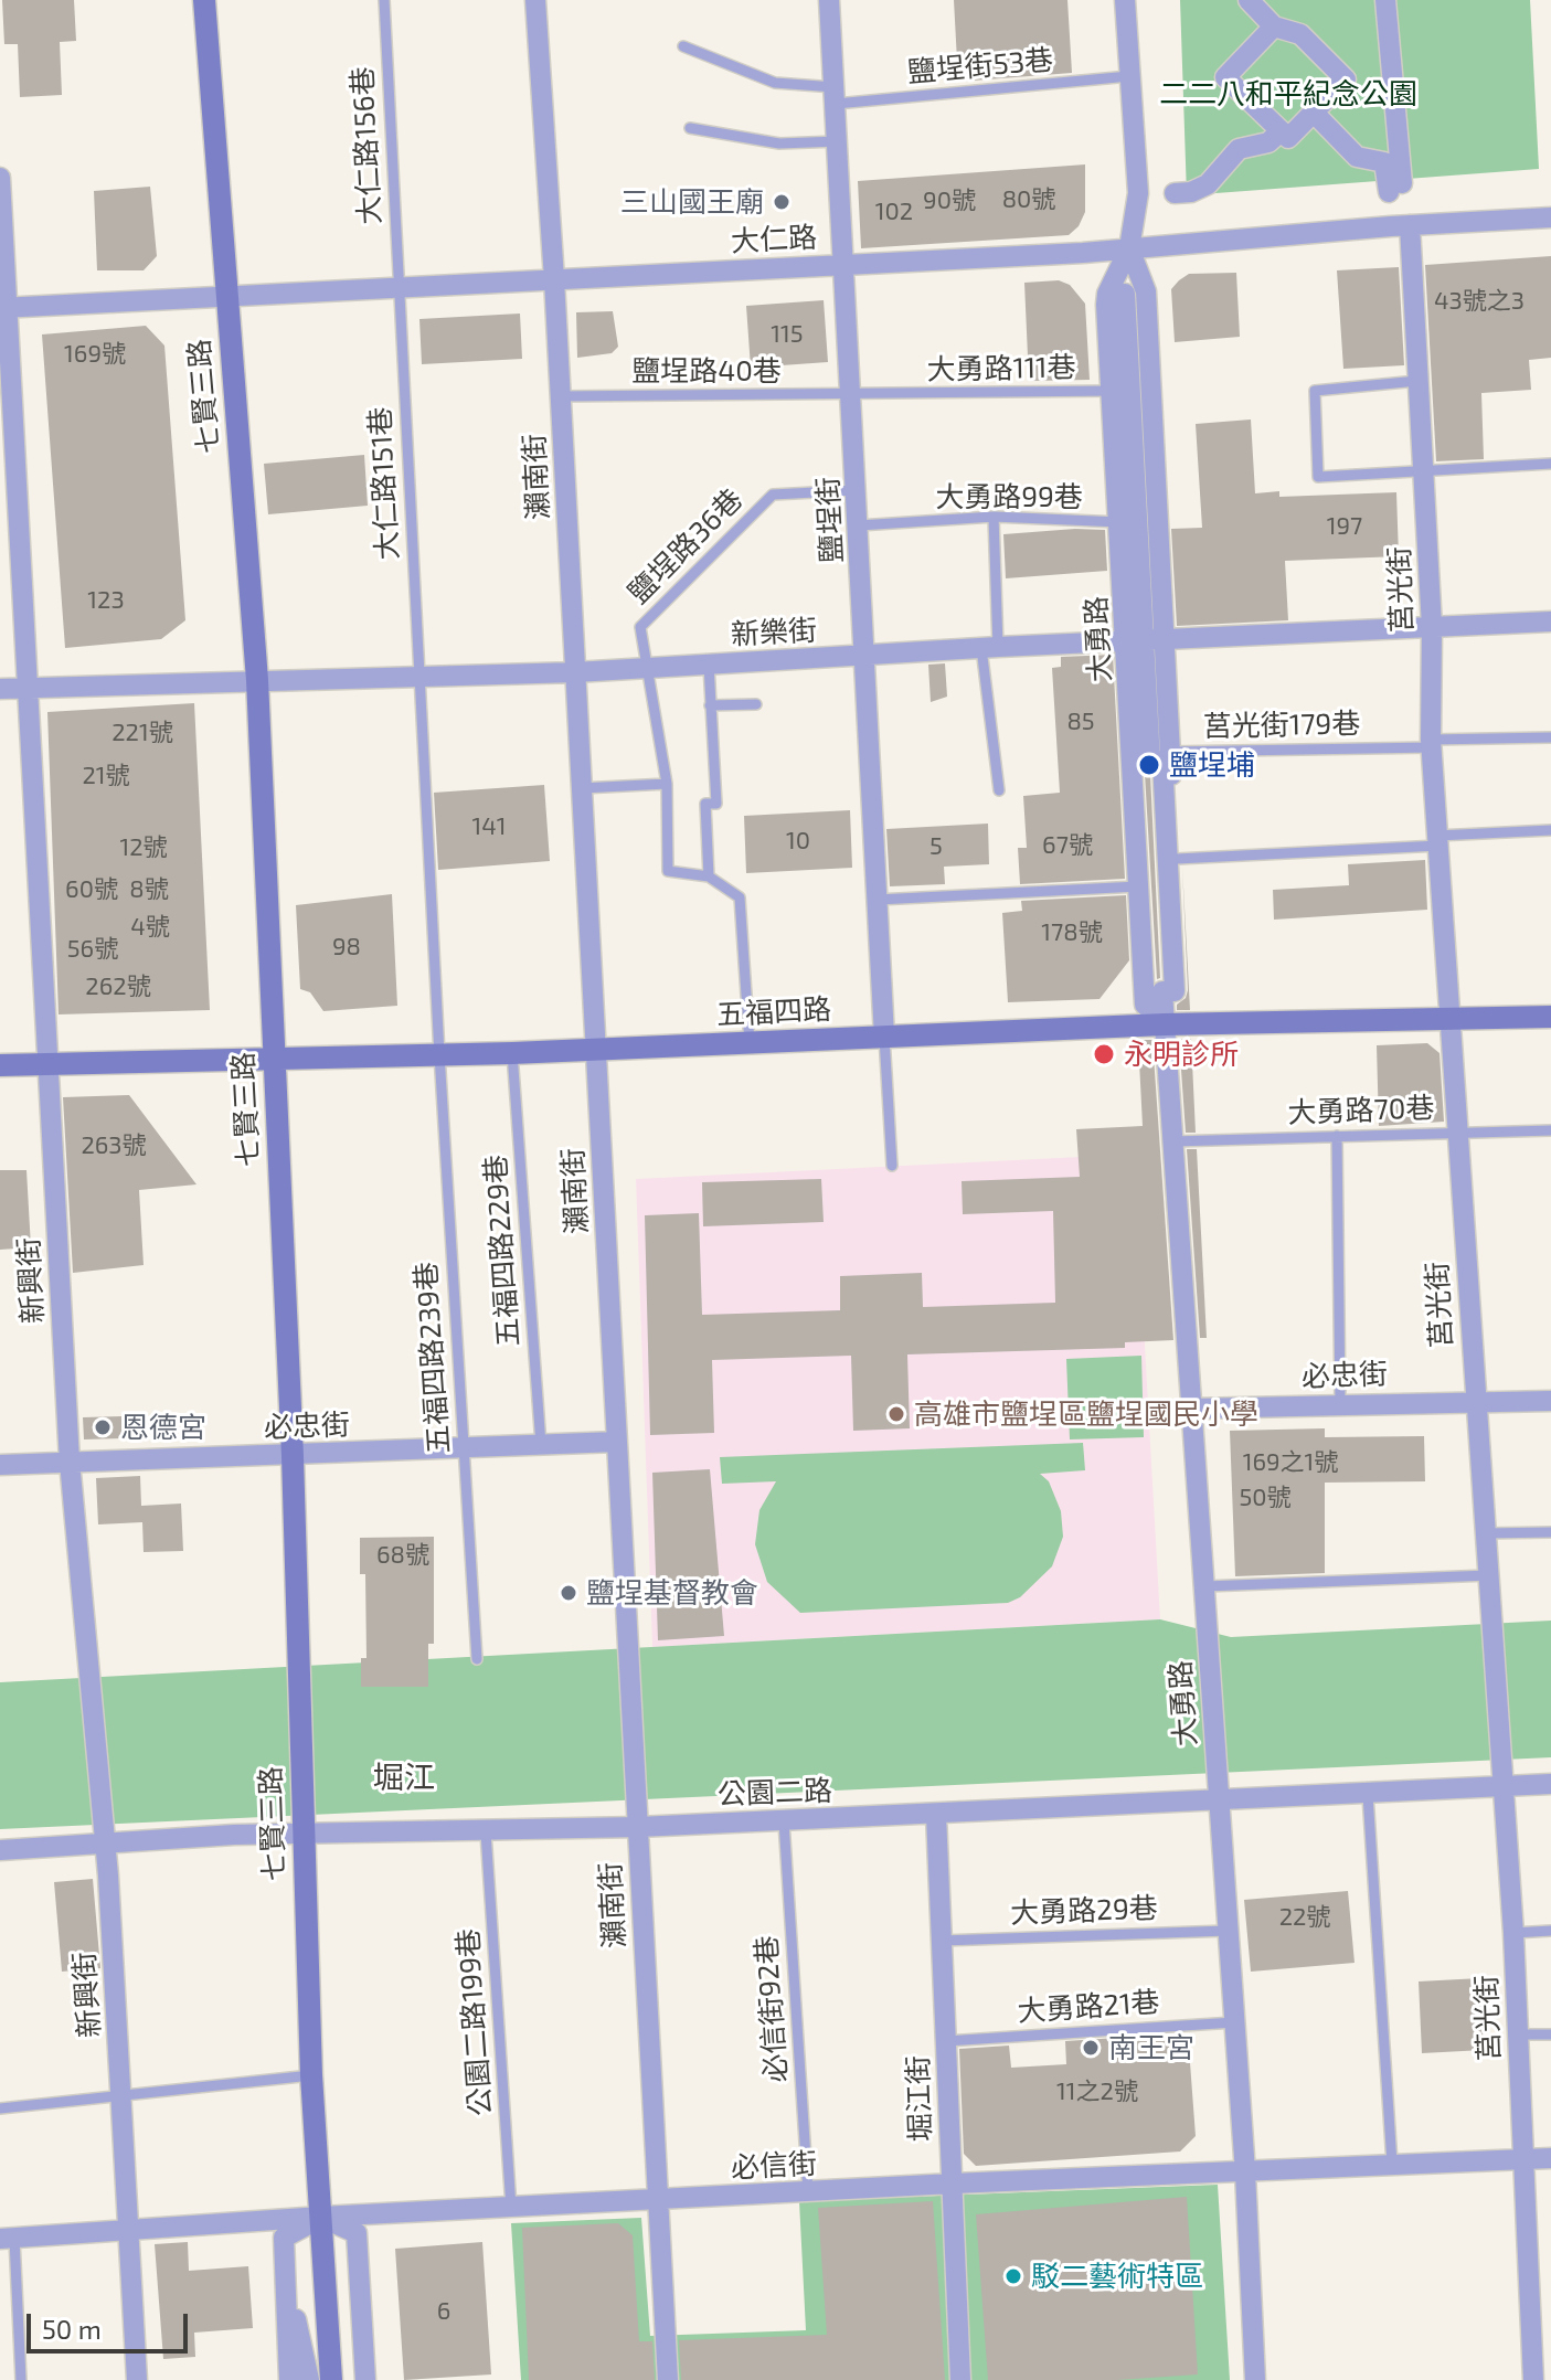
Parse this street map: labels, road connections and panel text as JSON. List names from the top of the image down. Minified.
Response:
{"streets":{"street":["大仁路","七賢三路","瀨南街","鹽埕街","莒光街","新樂街","大勇路","五福四路","新興街","必忠街","公園二路","堀江街","必信街"],"lane":["鹽埕街53巷","大仁路156巷","大勇路111巷","鹽埕路40巷","大仁路151巷","大勇路99巷","鹽埕路36巷","莒光街179巷","大勇路70巷","五福四路229巷","五福四路239巷","大勇路29巷","大勇路21巷","必信街92巷","公園二路199巷"]},"crossings":[["鹽埕街53巷","鹽埕街"],["鹽埕街53巷","大勇路"],["大仁路156巷","大仁路"],["大仁路156巷","大仁路151巷"],["大仁路","七賢三路"],["大仁路","瀨南街"],["大仁路","大仁路151巷"],["大仁路","鹽埕街"],["大仁路","莒光街"],["大仁路","大勇路"],["大仁路","新興街"],["大勇路111巷","鹽埕路40巷"],["大勇路111巷","鹽埕街"],["大勇路111巷","大勇路"],["鹽埕路40巷","瀨南街"],["鹽埕路40巷","鹽埕街"],["七賢三路","新樂街"],["七賢三路","五福四路"],["七賢三路","必忠街"],["七賢三路","公園二路"],["七賢三路","必信街"],["瀨南街","新樂街"],["瀨南街","五福四路"],["瀨南街","必忠街"],["瀨南街","公園二路"],["瀨南街","必信街"],["大仁路151巷","新樂街"],["大仁路151巷","五福四路"],["大仁路151巷","五福四路239巷"],["大勇路99巷","鹽埕街"],["大勇路99巷","大勇路"],["鹽埕街","鹽埕路36巷"],["鹽埕街","新樂街"],["鹽埕街","五福四路"],["鹽埕路36巷","新樂街"],["莒光街","新樂街"],["莒光街","莒光街179巷"],["莒光街","五福四路"],["莒光街","大勇路70巷"],["莒光街","必忠街"],["莒光街","公園二路"],["莒光街","必信街"],["新樂街","大勇路"],["新樂街","新興街"],["大勇路","莒光街179巷"],["大勇路","五福四路"],["大勇路","大勇路70巷"],["大勇路","必忠街"],["大勇路","公園二路"],["大勇路","大勇路29巷"],["大勇路","大勇路21巷"],["大勇路","必信街"],["五福四路","五福四路229巷"],["五福四路","新興街"],["五福四路","五福四路239巷"],["五福四路229巷","必忠街"],["新興街","必忠街"],["新興街","公園二路"],["新興街","必信街"],["五福四路239巷","必忠街"],["公園二路","必信街92巷"],["公園二路","公園二路199巷"],["公園二路","堀江街"],["大勇路29巷","堀江街"],["大勇路21巷","堀江街"],["必信街92巷","必信街"],["公園二路199巷","必信街"],["堀江街","必信街"]],"districts":["堀江"],"parks":["二二八和平紀念公園"],"places":["三山國王廟","鹽埕埔","永明診所","高雄市鹽埕區鹽埕國民小學","恩德宮","鹽埕基督教會","南王宮","駁二藝術特區"],"house_numbers":["80號","90號","102","43號之3","115","169號","197","123","85","221號","21號","141","10","67號","5","12號","60號","8號","4號","178號","98","56號","262號","263號","169之1號","50號","68號","22號","11之2號","6"],"scale_bar":"50 m"}
